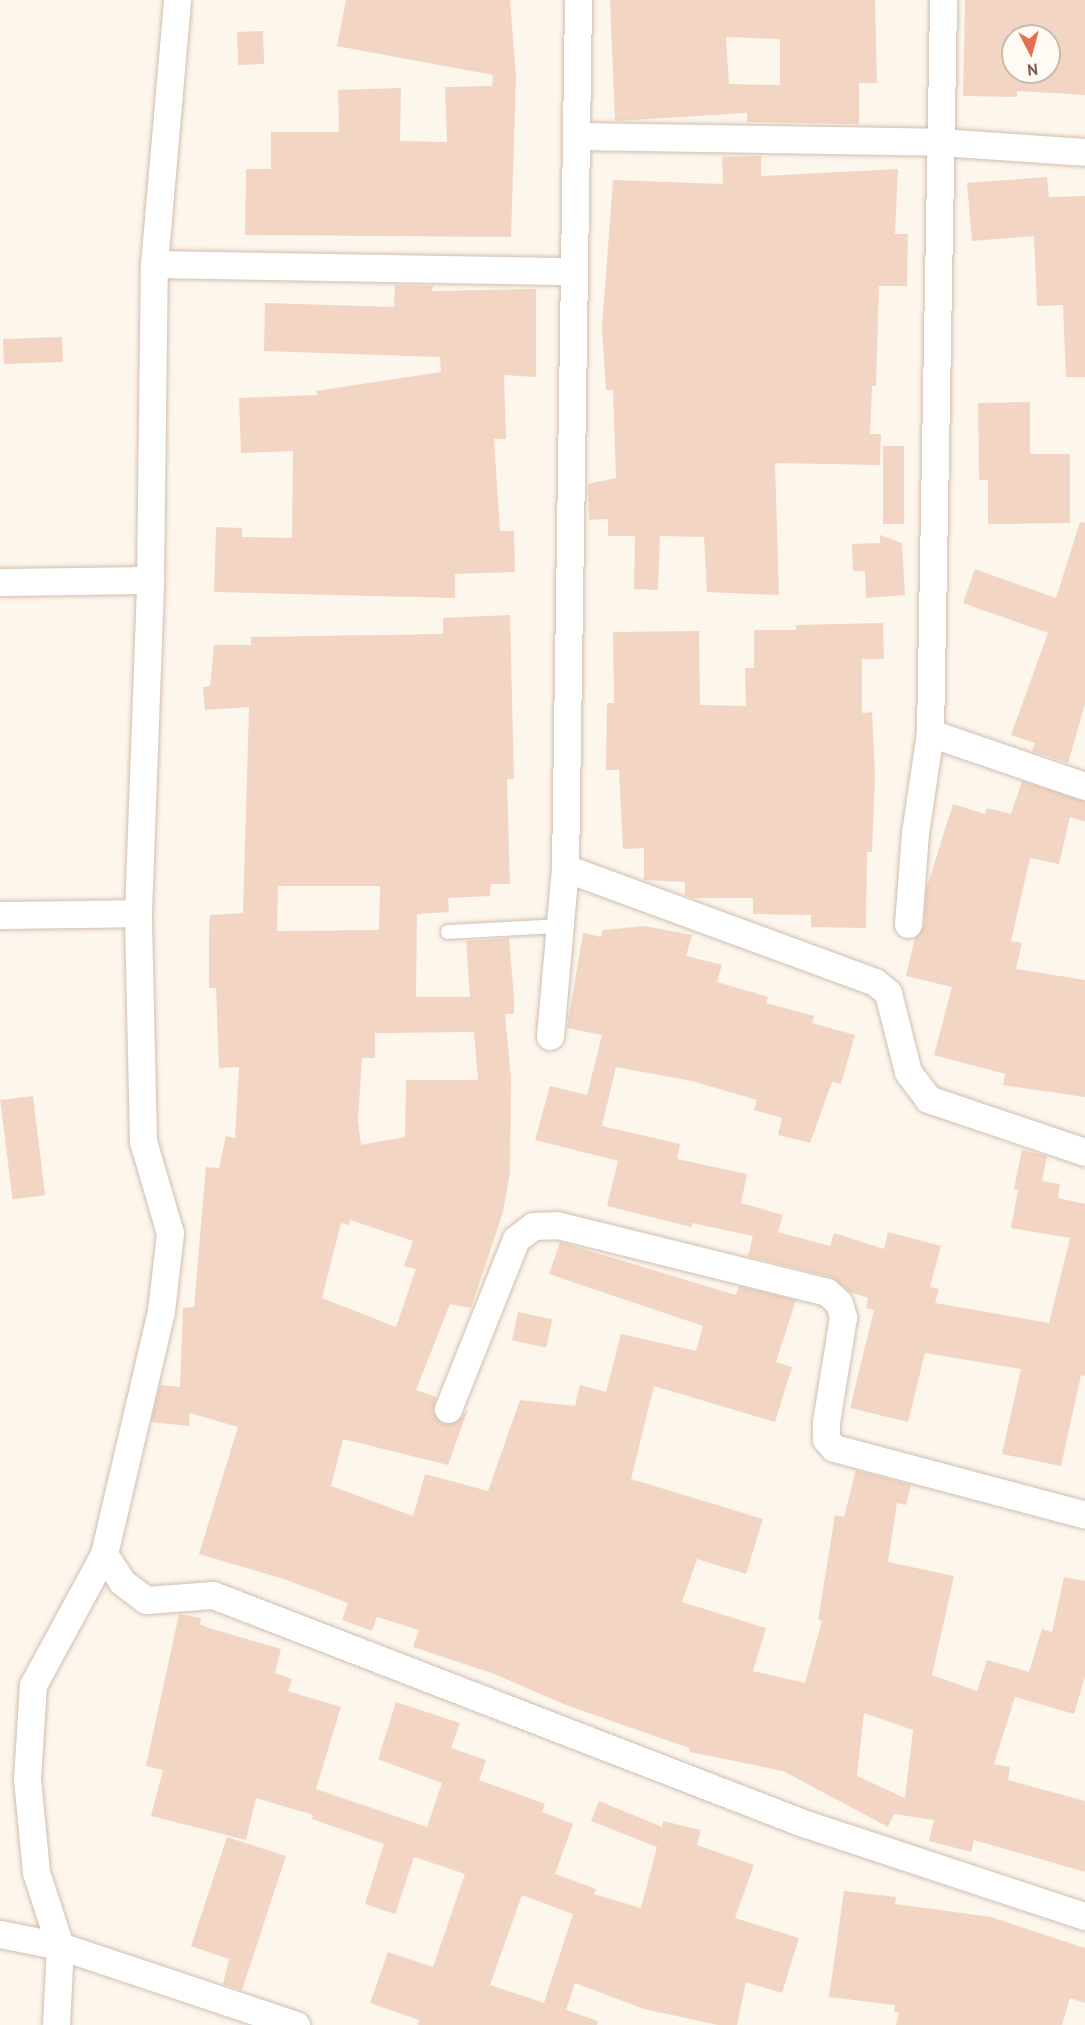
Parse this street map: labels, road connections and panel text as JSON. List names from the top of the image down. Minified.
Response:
{"north":"bottom"}
